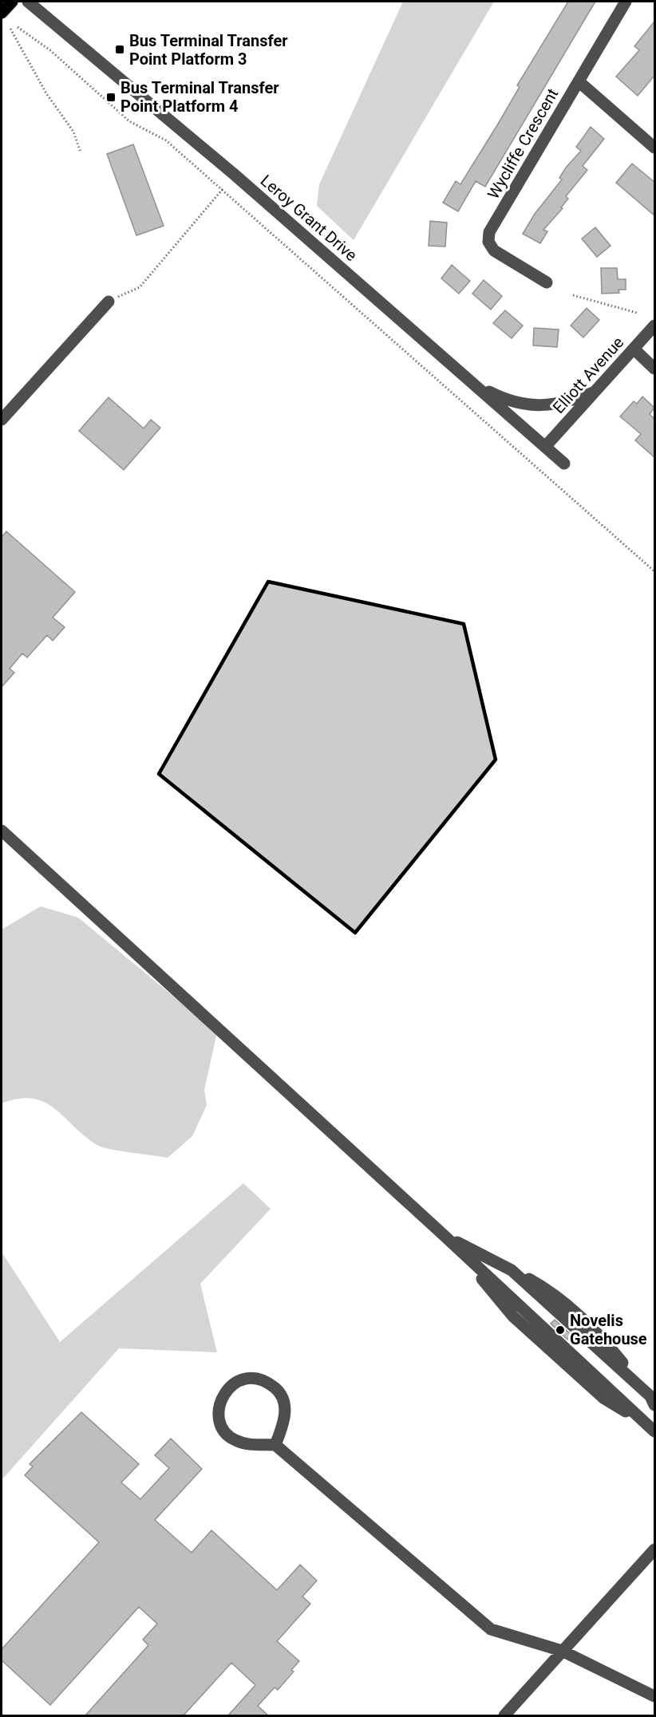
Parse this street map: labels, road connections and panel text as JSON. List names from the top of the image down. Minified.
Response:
{"streets":{"street":["Wycliffe Crescent","Leroy Grant Drive","Elliott Avenue"]},"crossings":[["Leroy Grant Drive","Elliott Avenue"]],"places":{"transit":["Bus Terminal Transfer Point Platform 3","Bus Terminal Transfer Point Platform 4"],"other":["Novelis Gatehouse"]}}
